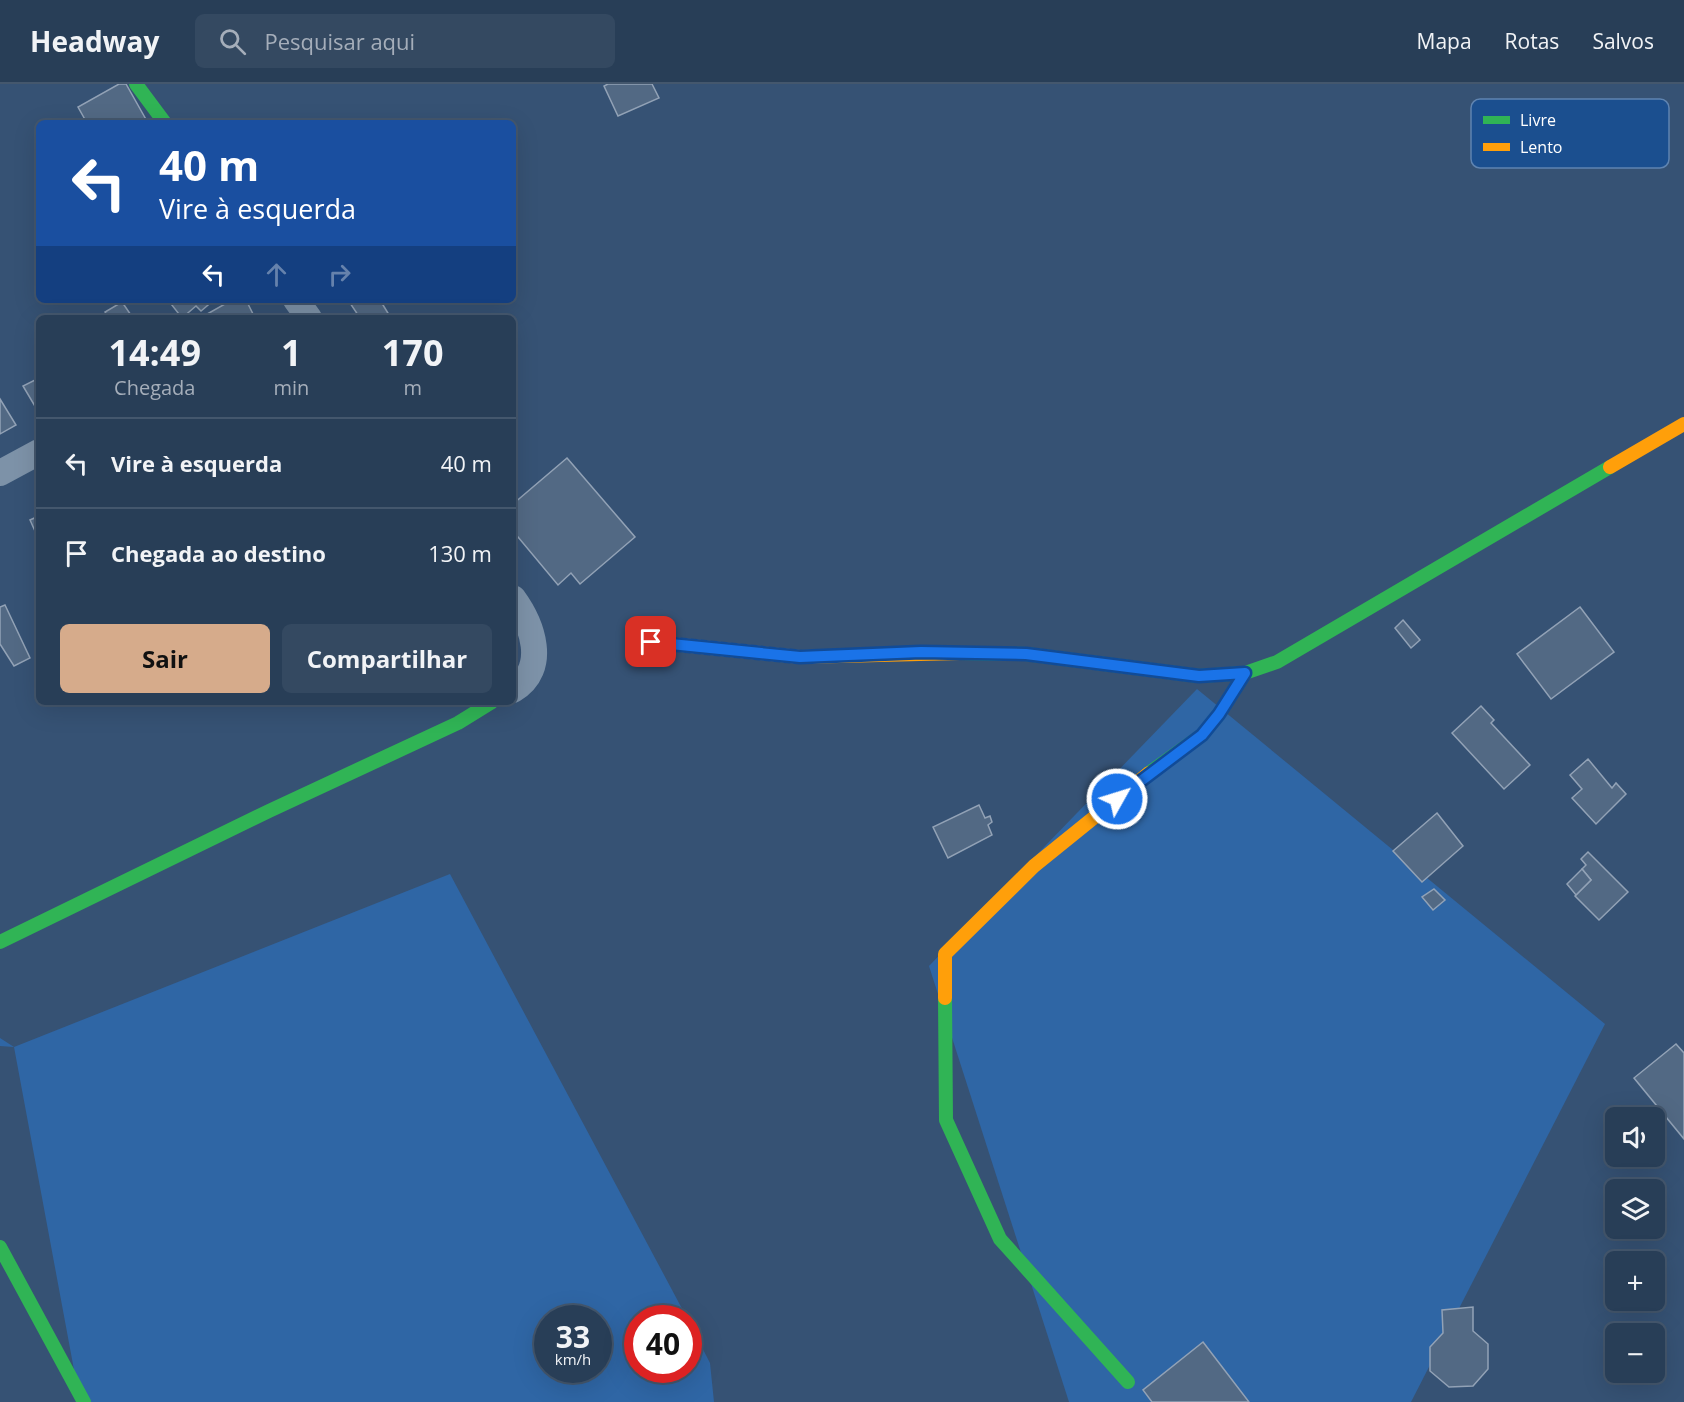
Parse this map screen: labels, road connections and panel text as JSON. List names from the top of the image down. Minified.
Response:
{"legend":["Livre","Lento"],"page":{"header":"Headway","search":"Pesquisar aqui","nav":["Mapa","Rotas","Salvos"],"turn":["40 m","Vire à esquerda"],"eta":["14:49","Chegada","1","min","170","m"],"list":[{"name":"Vire à esquerda","value":"40 m"},{"name":"Chegada ao destino","value":"130 m"}],"buttons":["Sair","Compartilhar"],"map_buttons":["+","−"],"speed":"33 km/h","limit":"40"}}
